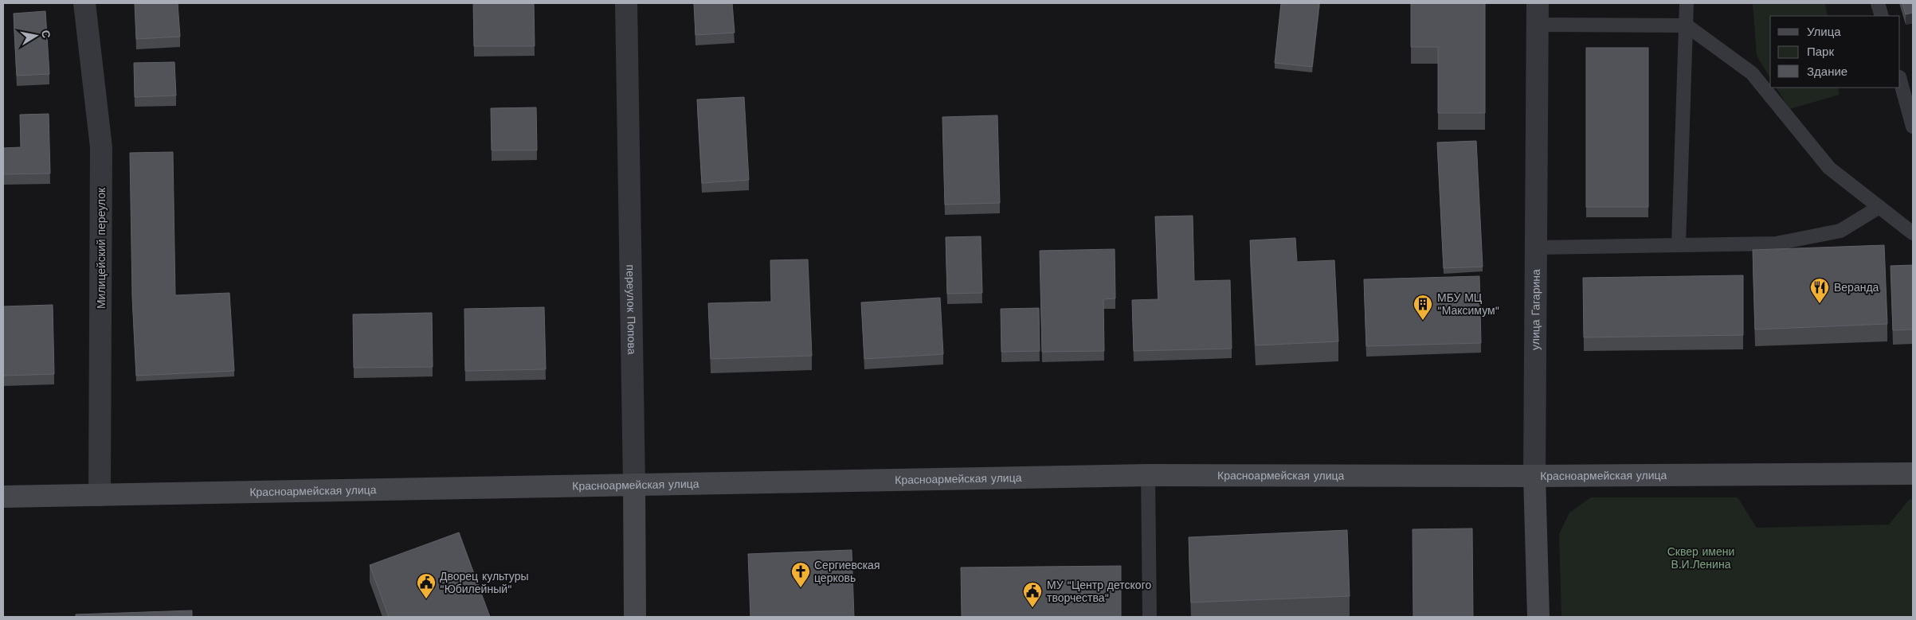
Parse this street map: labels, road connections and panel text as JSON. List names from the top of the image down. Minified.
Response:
{"streets":{"main road":["переулок Попова","улица Гагарина","Красноармейская улица"],"street":["Милицейский переулок"]},"crossings":[["Милицейский переулок","Красноармейская улица"],["переулок Попова","Красноармейская улица"],["улица Гагарина","Красноармейская улица"]],"parks":["Сквер имени В.И.Ленина"],"places":{"restaurant":["Веранда"],"building":["МБУ МЦ \"Максимум\""],"church":["Сергиевская церковь"],"public building":["Дворец культуры \"Юбилейный\"","МУ \"Центр детского творчества\""]},"legend":["Улица","Парк","Здание"],"north":"right"}
